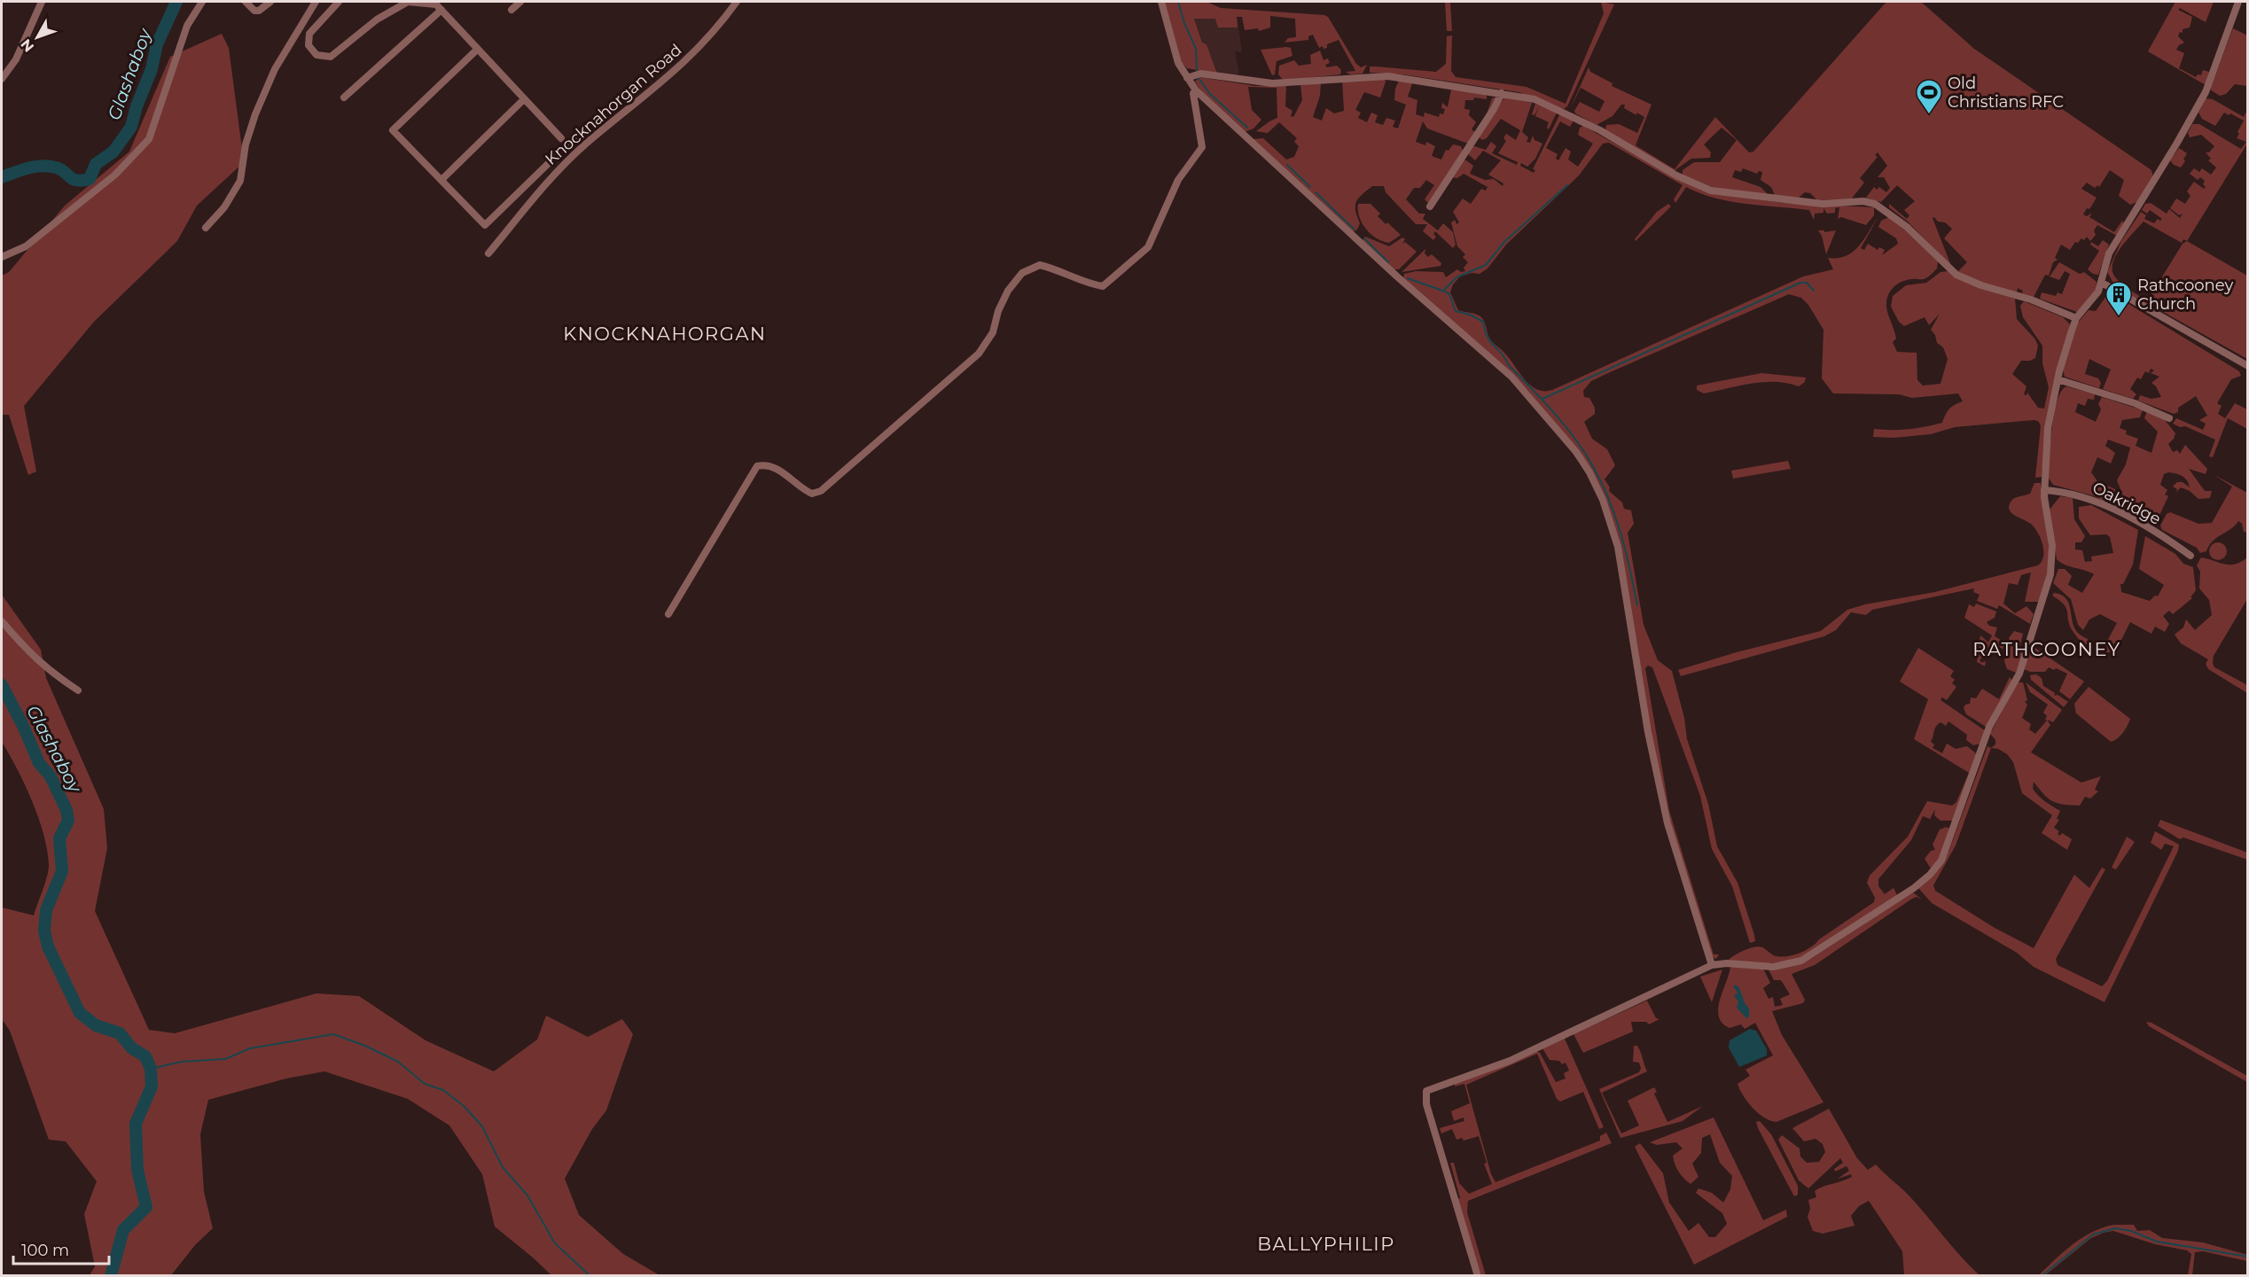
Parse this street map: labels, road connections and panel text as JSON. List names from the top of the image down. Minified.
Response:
{"streets":{"street":["Knocknahorgan Road","Oakridge"]},"districts":["KNOCKNAHORGAN","RATHCOONEY","BALLYPHILIP"],"water":["Glashaboy"],"places":{"sports":["Old Christians RFC"],"building":["Rathcooney Church"]},"scale_bar":"100 m","north":"bottom left"}
